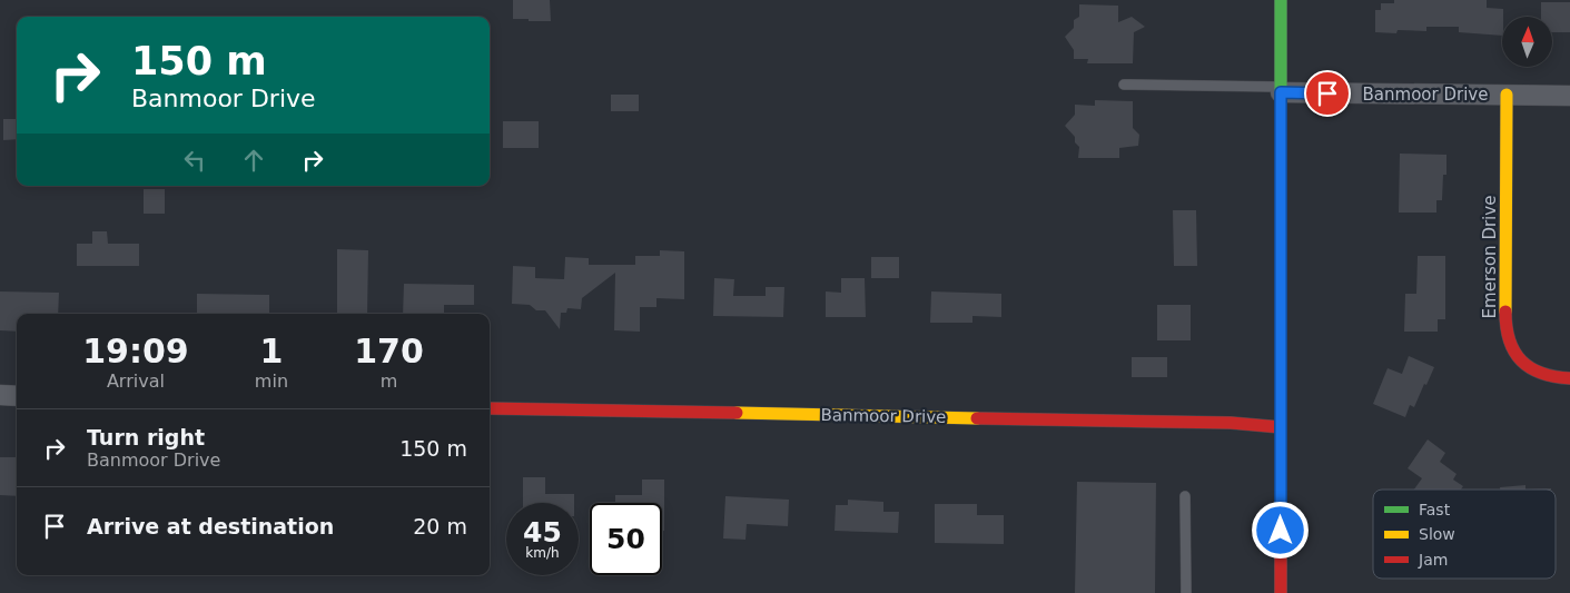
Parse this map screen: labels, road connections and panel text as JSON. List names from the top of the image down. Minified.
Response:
{"streets":{"street":["Banmoor Drive","Emerson Drive"]},"crossings":[["Banmoor Drive","Emerson Drive"]],"legend":["Fast","Slow","Jam"],"north":"top","page":{"turn":["150 m","Banmoor Drive"],"eta":["19:09","Arrival","1","min","170","m"],"list":[{"name":"Turn right","note":"Banmoor Drive","value":"150 m"},{"name":"Arrive at destination","value":"20 m"}],"speed":"45 km/h","limit":"50"}}
